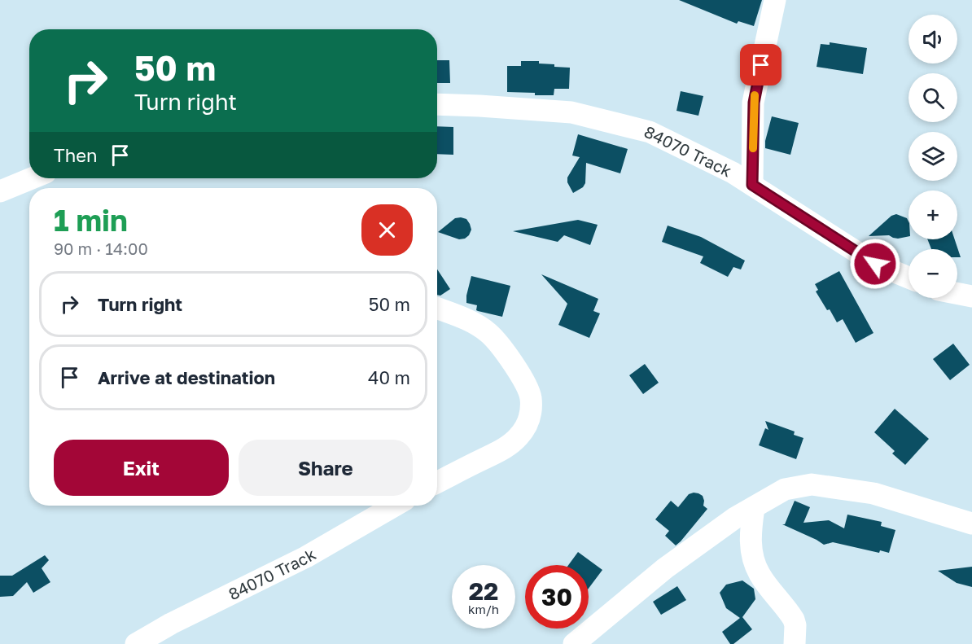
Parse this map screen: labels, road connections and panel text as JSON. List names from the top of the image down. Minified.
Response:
{"streets":{"street":["84070 Track"]},"page":{"map_buttons":["+","−"],"turn":["50 m","Turn right"],"then":"Then","heading":["1 min","90 m · 14:00"],"list":[{"name":"Turn right","value":"50 m"},{"name":"Arrive at destination","value":"40 m"}],"buttons":["Exit","Share"],"speed":"22 km/h","limit":"30"}}
